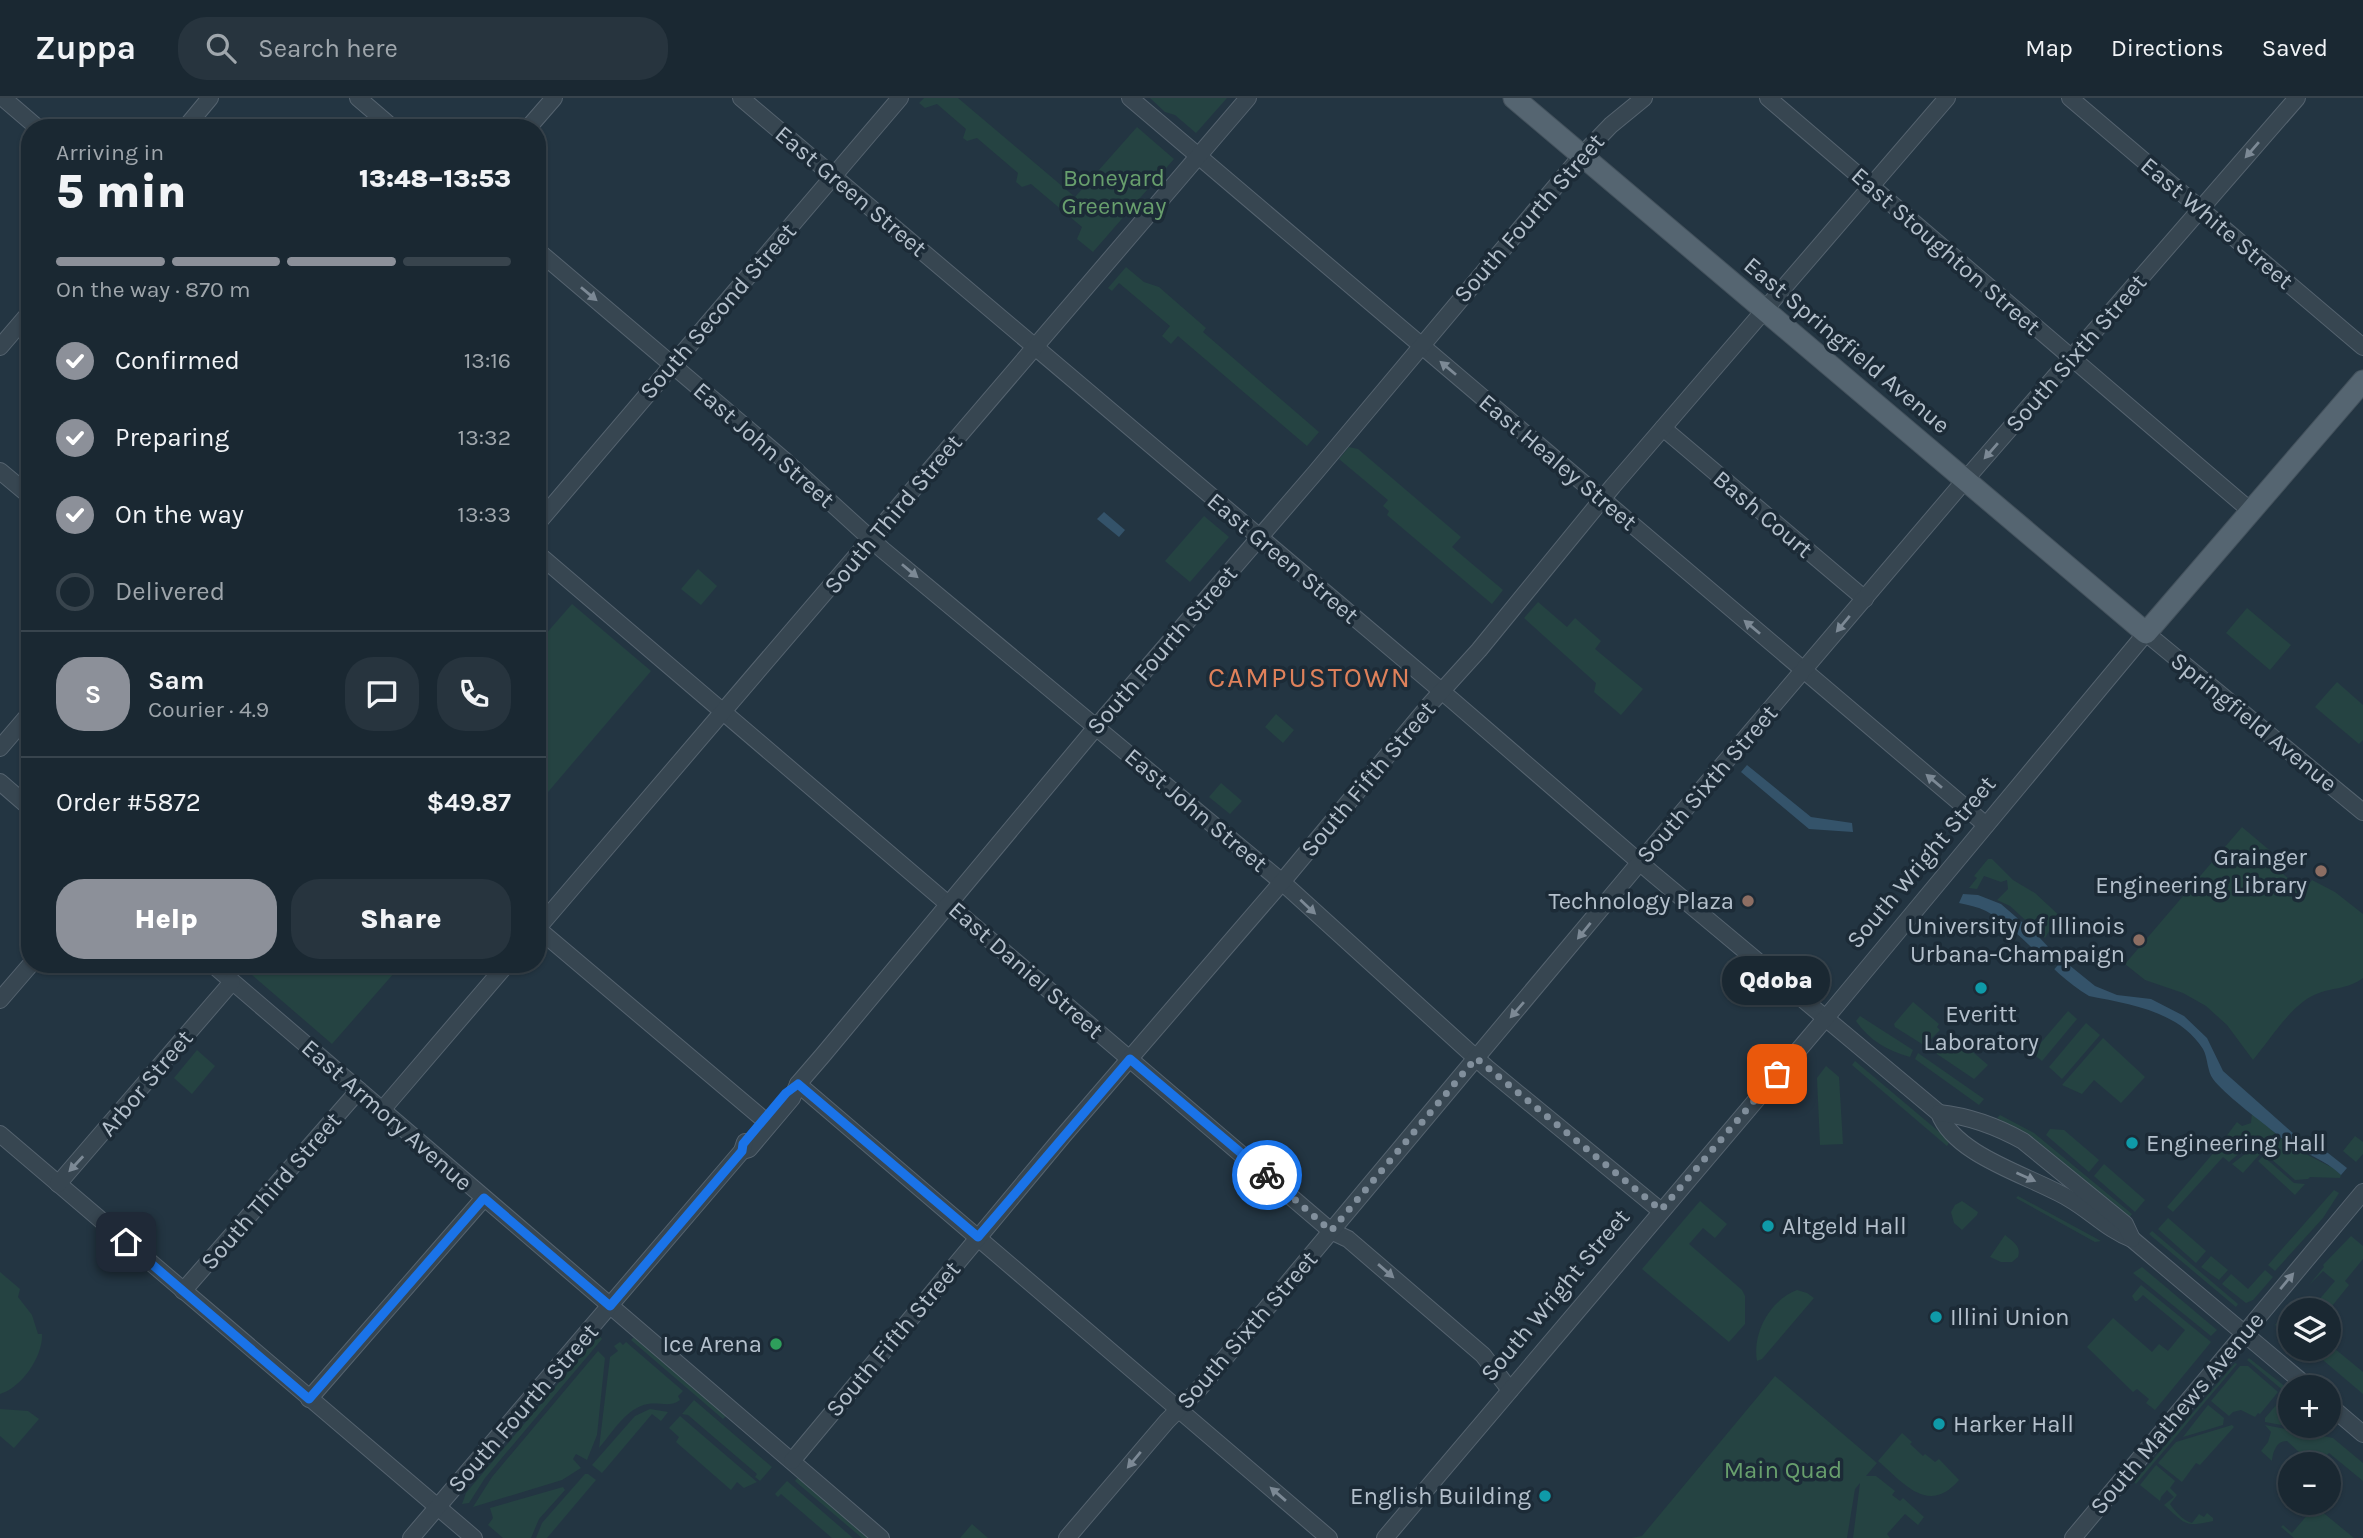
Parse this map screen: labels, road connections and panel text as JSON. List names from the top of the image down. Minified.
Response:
{"streets":{"main road":["East Springfield Avenue","South Wright Street"],"street":["East Green Street","South Fourth Street","East White Street","East Stoughton Street","South Second Street","South Sixth Street","East John Street","East Healey Street","South Third Street","Bash Court","Springfield Avenue","South Fifth Street","East Daniel Street","Arbor Street","East Armory Avenue","South Mathews Avenue"]},"crossings":[["East Green Street","South Fourth Street"],["East Green Street","South Second Street"],["East Green Street","South Sixth Street"],["East Green Street","South Third Street"],["East Green Street","South Fifth Street"],["East Green Street","South Wright Street"],["South Fourth Street","East Springfield Avenue"],["South Fourth Street","East John Street"],["South Fourth Street","East Healey Street"],["South Fourth Street","East Daniel Street"],["South Fourth Street","East Armory Avenue"],["East White Street","South Sixth Street"],["East Stoughton Street","South Sixth Street"],["East Stoughton Street","South Fifth Street"],["East Stoughton Street","South Wright Street"],["South Second Street","East John Street"],["East Springfield Avenue","South Sixth Street"],["East Springfield Avenue","Springfield Avenue"],["East Springfield Avenue","South Fifth Street"],["East Springfield Avenue","South Wright Street"],["South Sixth Street","East John Street"],["South Sixth Street","East Healey Street"],["South Sixth Street","Bash Court"],["South Sixth Street","East Daniel Street"],["East John Street","South Third Street"],["East John Street","South Fifth Street"],["East John Street","South Wright Street"],["East Healey Street","South Third Street"],["East Healey Street","South Fifth Street"],["East Healey Street","South Wright Street"],["South Third Street","East Daniel Street"],["South Third Street","East Armory Avenue"],["Bash Court","South Fifth Street"],["Springfield Avenue","South Wright Street"],["South Fifth Street","East Daniel Street"],["South Fifth Street","East Armory Avenue"],["South Wright Street","East Daniel Street"],["Arbor Street","East Armory Avenue"]],"one_way":["South Sixth Street","East John Street","East Healey Street","Arbor Street","South Mathews Avenue"],"districts":["CAMPUSTOWN"],"parks":["Boneyard Greenway","Main Quad"],"places":["Grainger Engineering Library","Technology Plaza","University of Illinois Urbana-Champaign","Everitt Laboratory","Qdoba","Engineering Hall","Altgeld Hall","Illini Union","Ice Arena","Harker Hall","English Building"],"page":{"header":"Zuppa","search":"Search here","nav":["Map","Directions","Saved"],"heading":["5 min","Arriving in","13:48–13:53"],"panel":["Sam","Courier · 4.9","Order #5872","$49.87"],"bar":"On the way · 870 m","list":[["Confirmed","13:16"],["Preparing","13:32"],["On the way","13:33"],"Delivered"],"round":"S","buttons":["Help","Share"],"bubble":"Qdoba","map_buttons":["+","−"]}}
